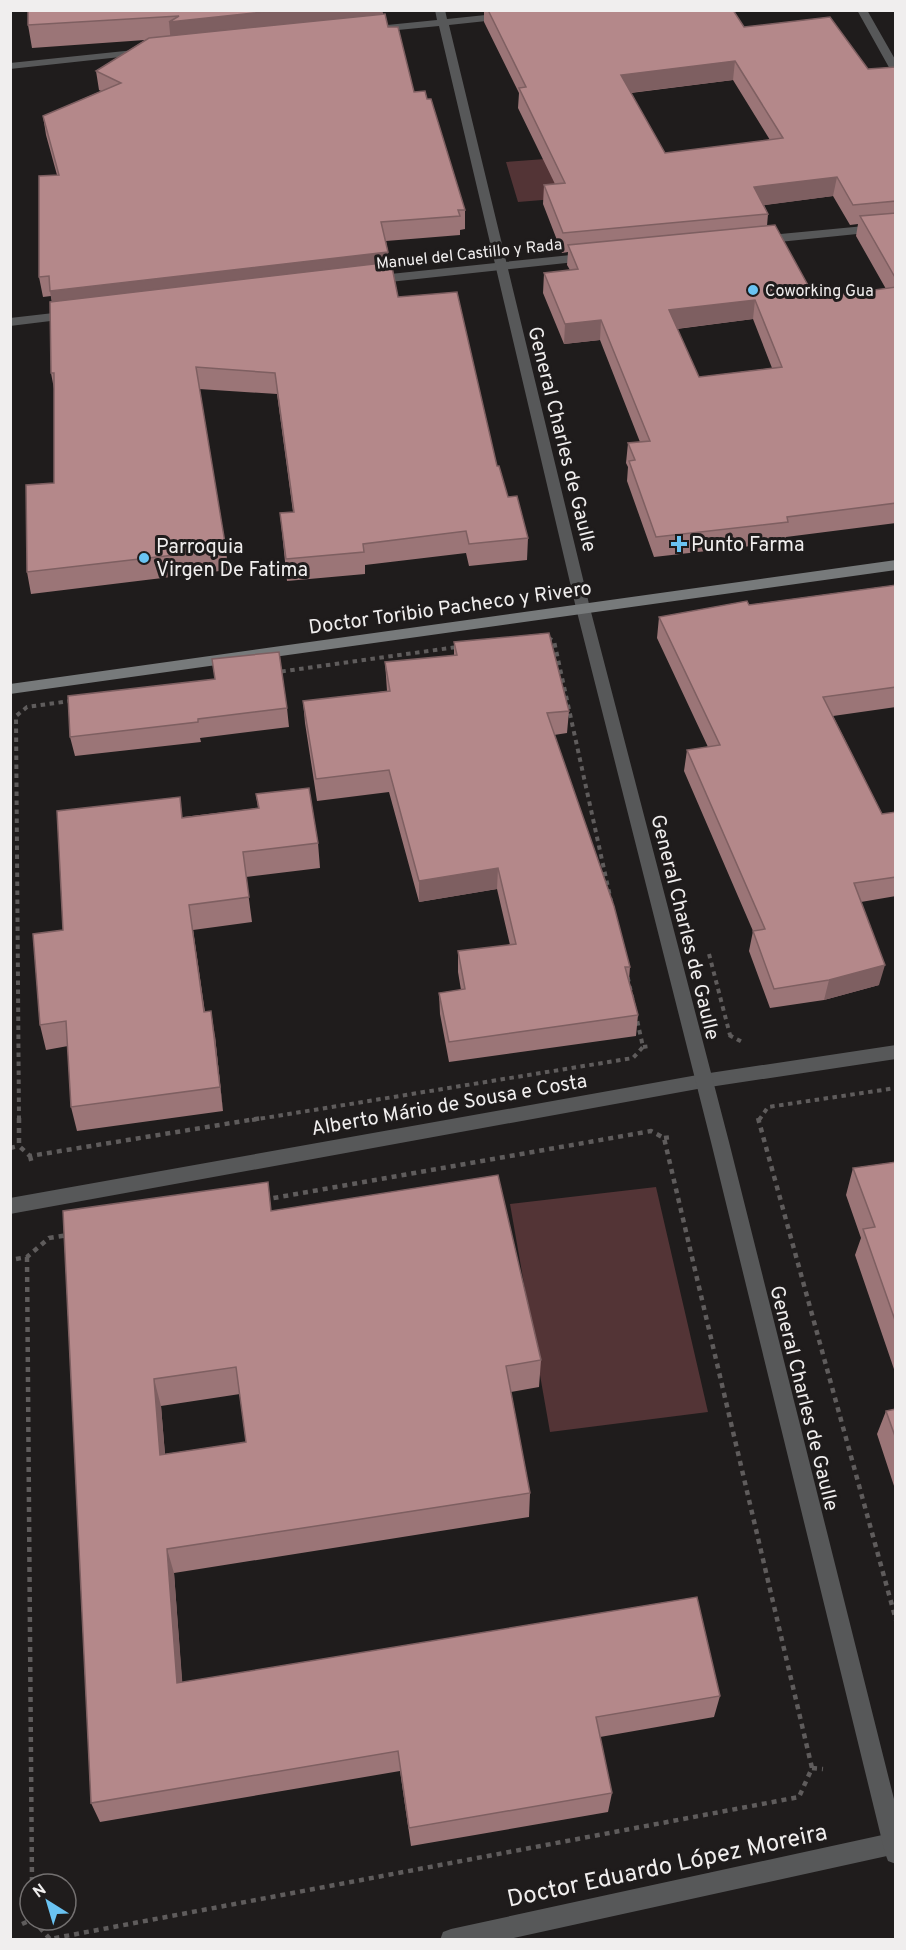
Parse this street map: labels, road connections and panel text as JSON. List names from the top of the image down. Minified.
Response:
{"streets":{"main road":["Doctor Toribio Pacheco y Rivero"],"street":["Manuel del Castillo y Rada","General Charles de Gaulle","Alberto Mário de Sousa e Costa","Doctor Eduardo López Moreira"]},"crossings":[["Manuel del Castillo y Rada","General Charles de Gaulle"],["General Charles de Gaulle","Doctor Toribio Pacheco y Rivero"],["General Charles de Gaulle","Alberto Mário de Sousa e Costa"],["General Charles de Gaulle","Doctor Eduardo López Moreira"]],"places":{"other":["Coworking Gua","Parroquia Virgen De Fatima"],"health":["Punto Farma"]},"north":"top left"}
